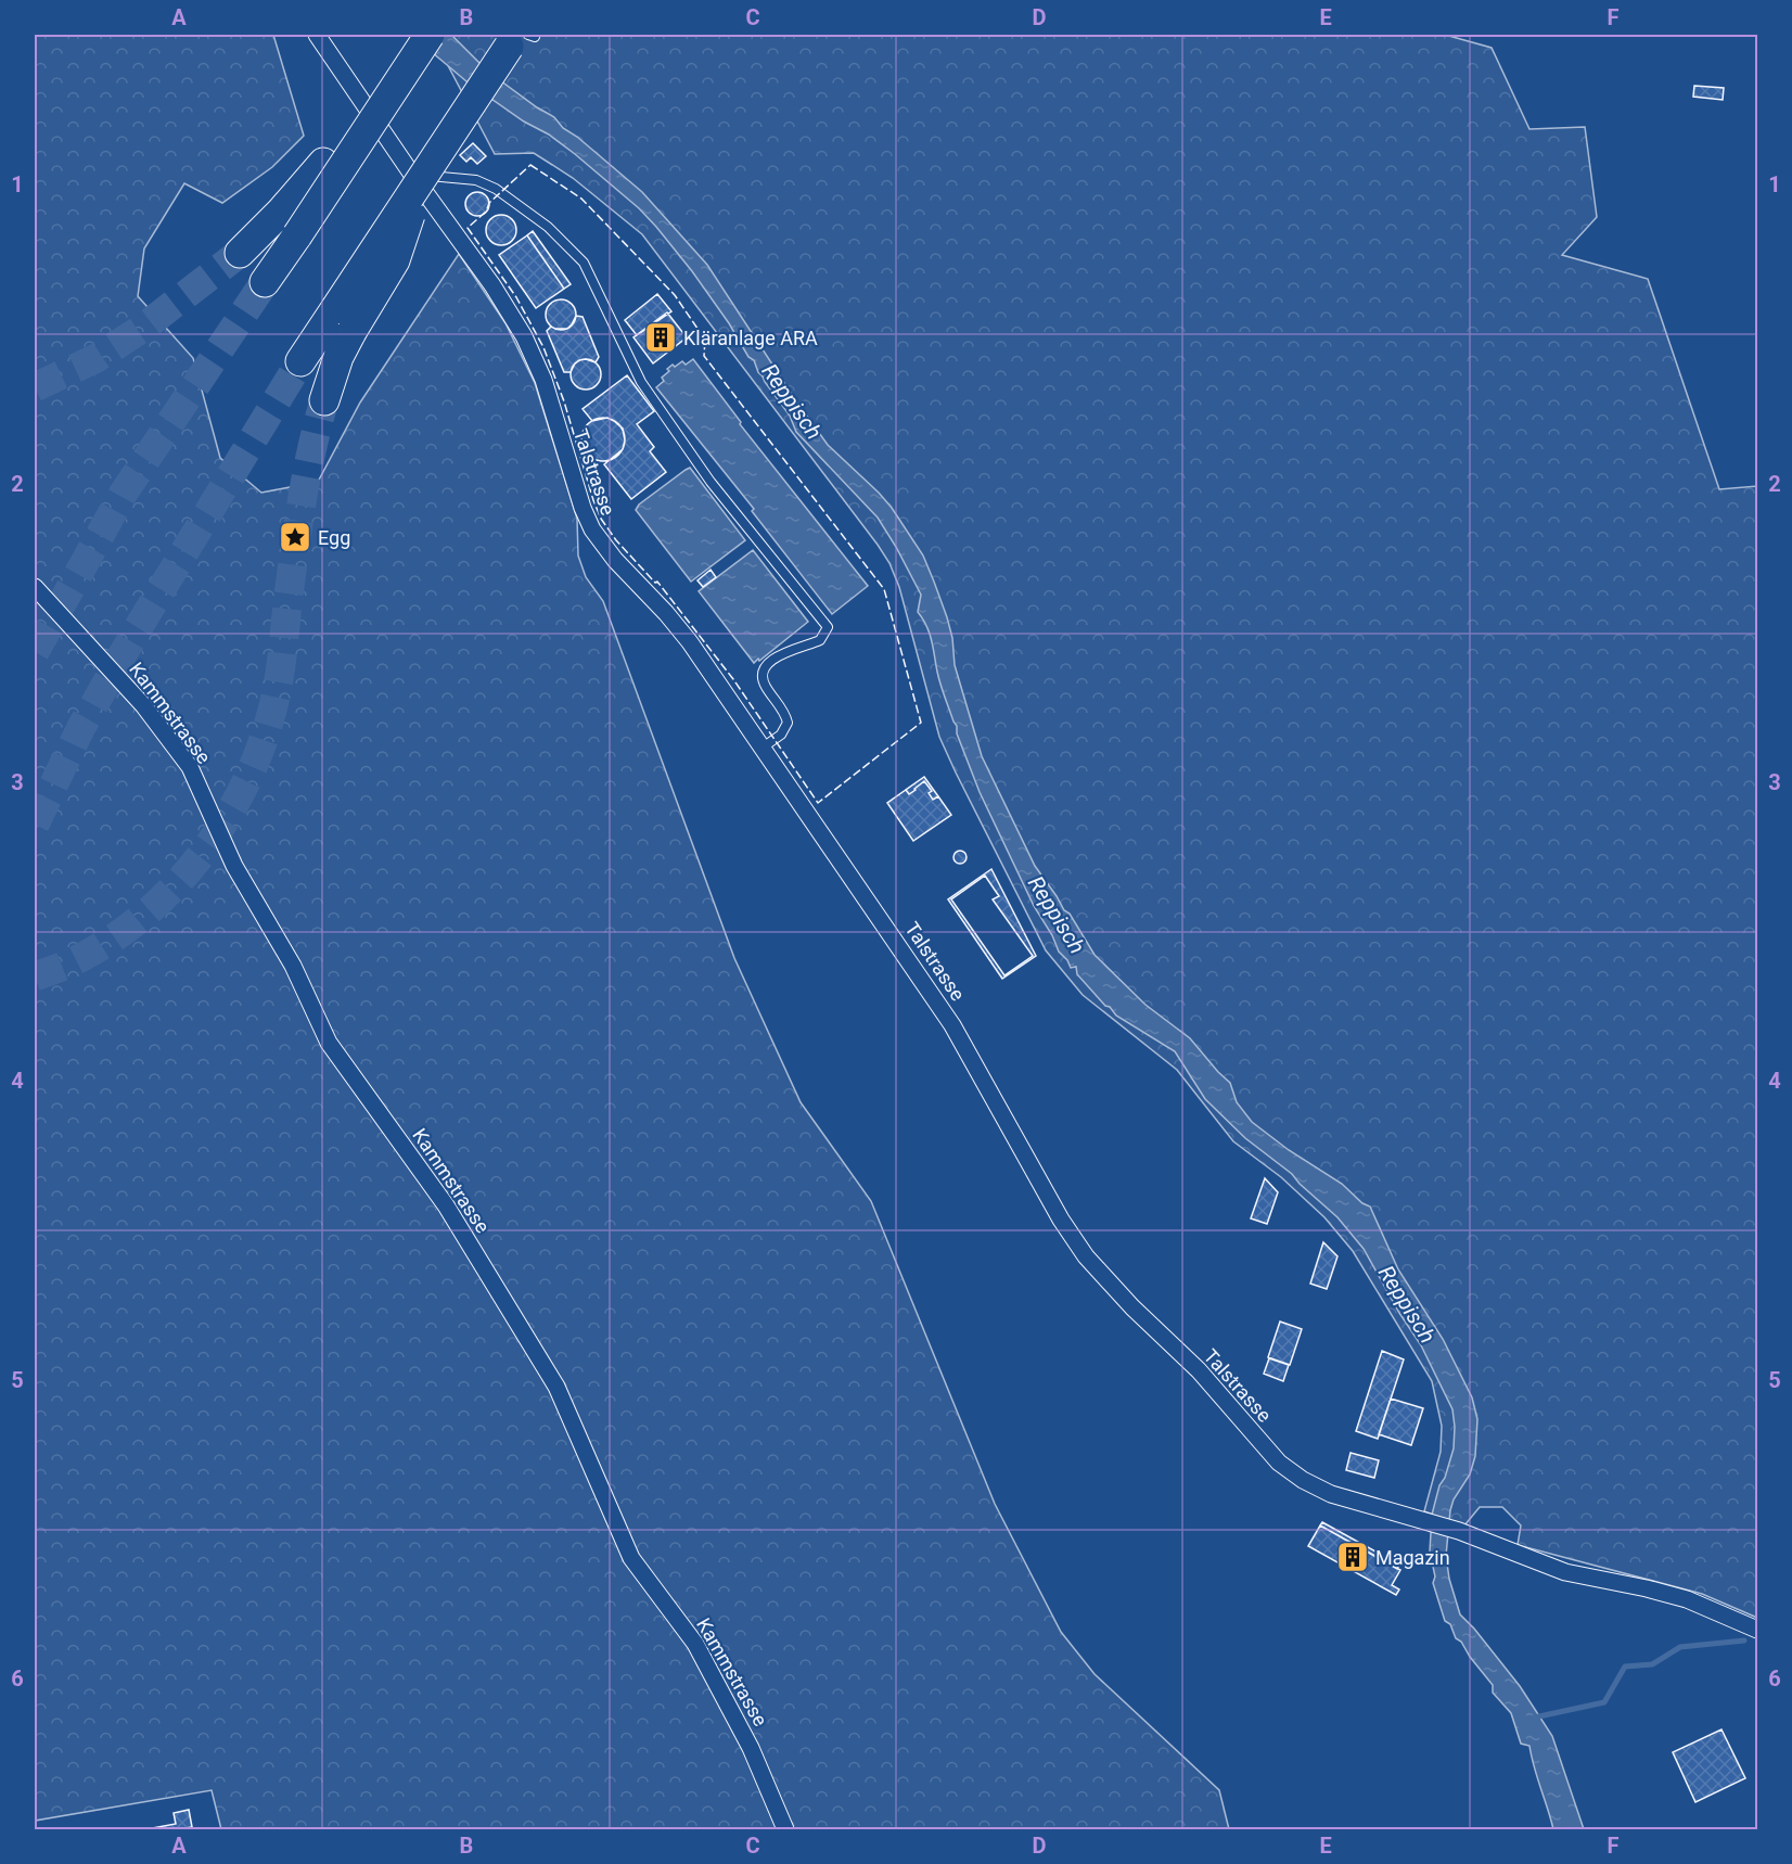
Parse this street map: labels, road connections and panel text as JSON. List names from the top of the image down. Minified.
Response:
{"streets":{"street":["Talstrasse","Kammstrasse"]},"water":["Reppisch"],"places":{"building":["Kläranlage ARA","Magazin"],"place":["Egg"]},"grid":{"columns":["A","B","C","D","E","F"],"rows":["1","2","3","4","5","6"]}}
